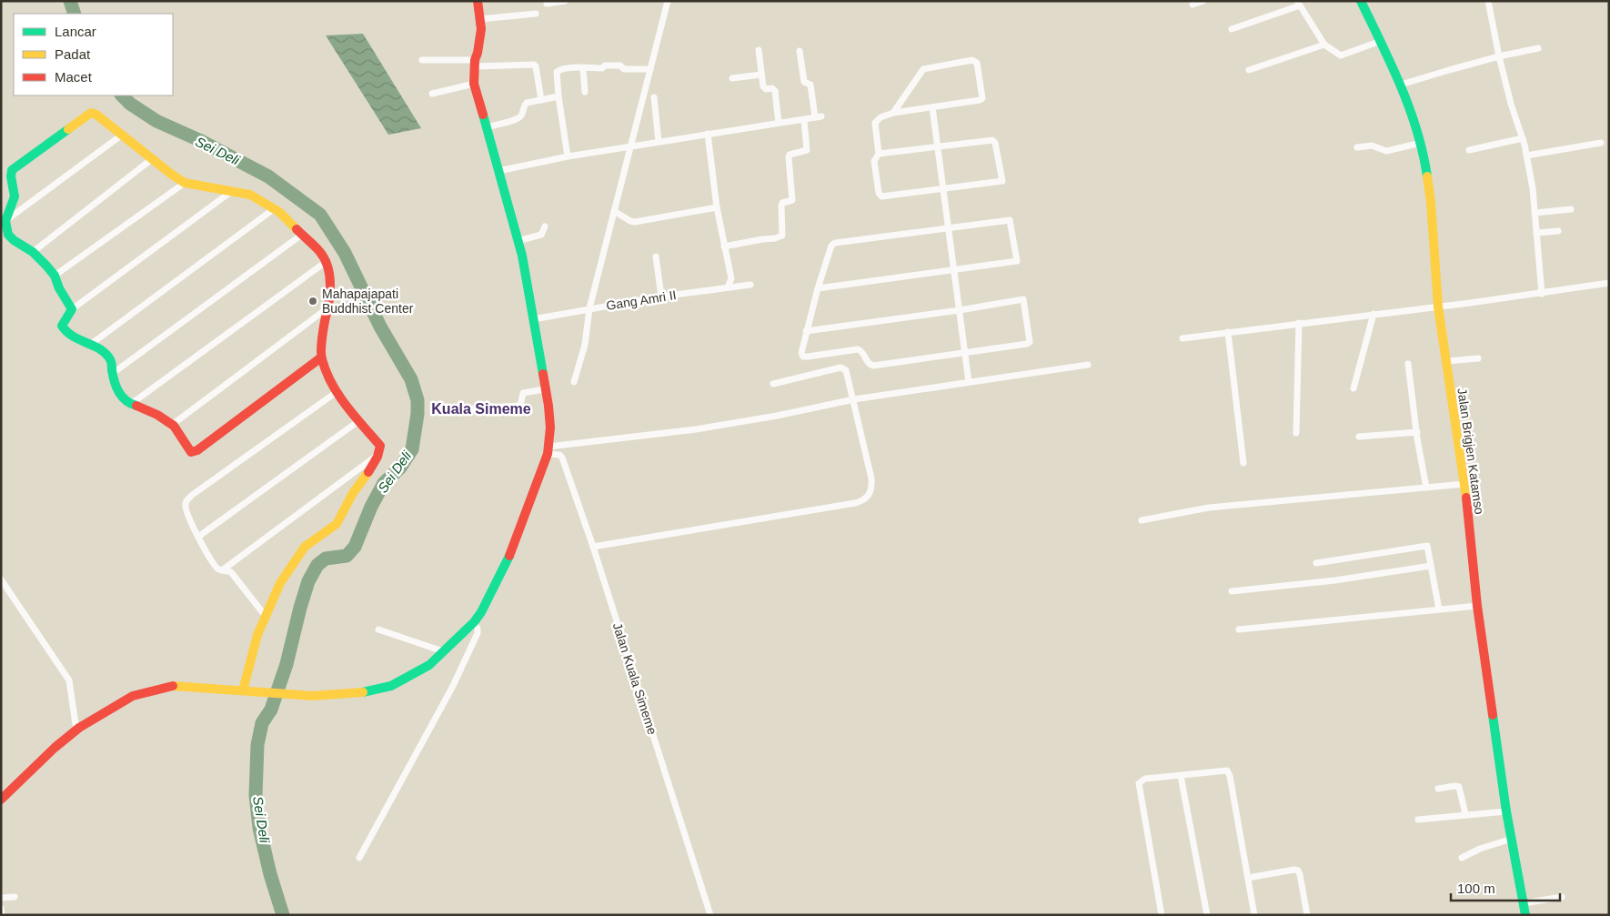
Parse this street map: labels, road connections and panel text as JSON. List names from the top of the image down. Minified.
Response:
{"streets":{"main road":["Jalan Brigjen Katamso"],"street":["Gang Amri II","Jalan Kuala Simeme"]},"districts":["Kuala Simeme"],"water":["Sei Deli"],"places":["Mahapajapati Buddhist Center"],"legend":["Lancar","Padat","Macet"],"scale_bar":"100 m"}
